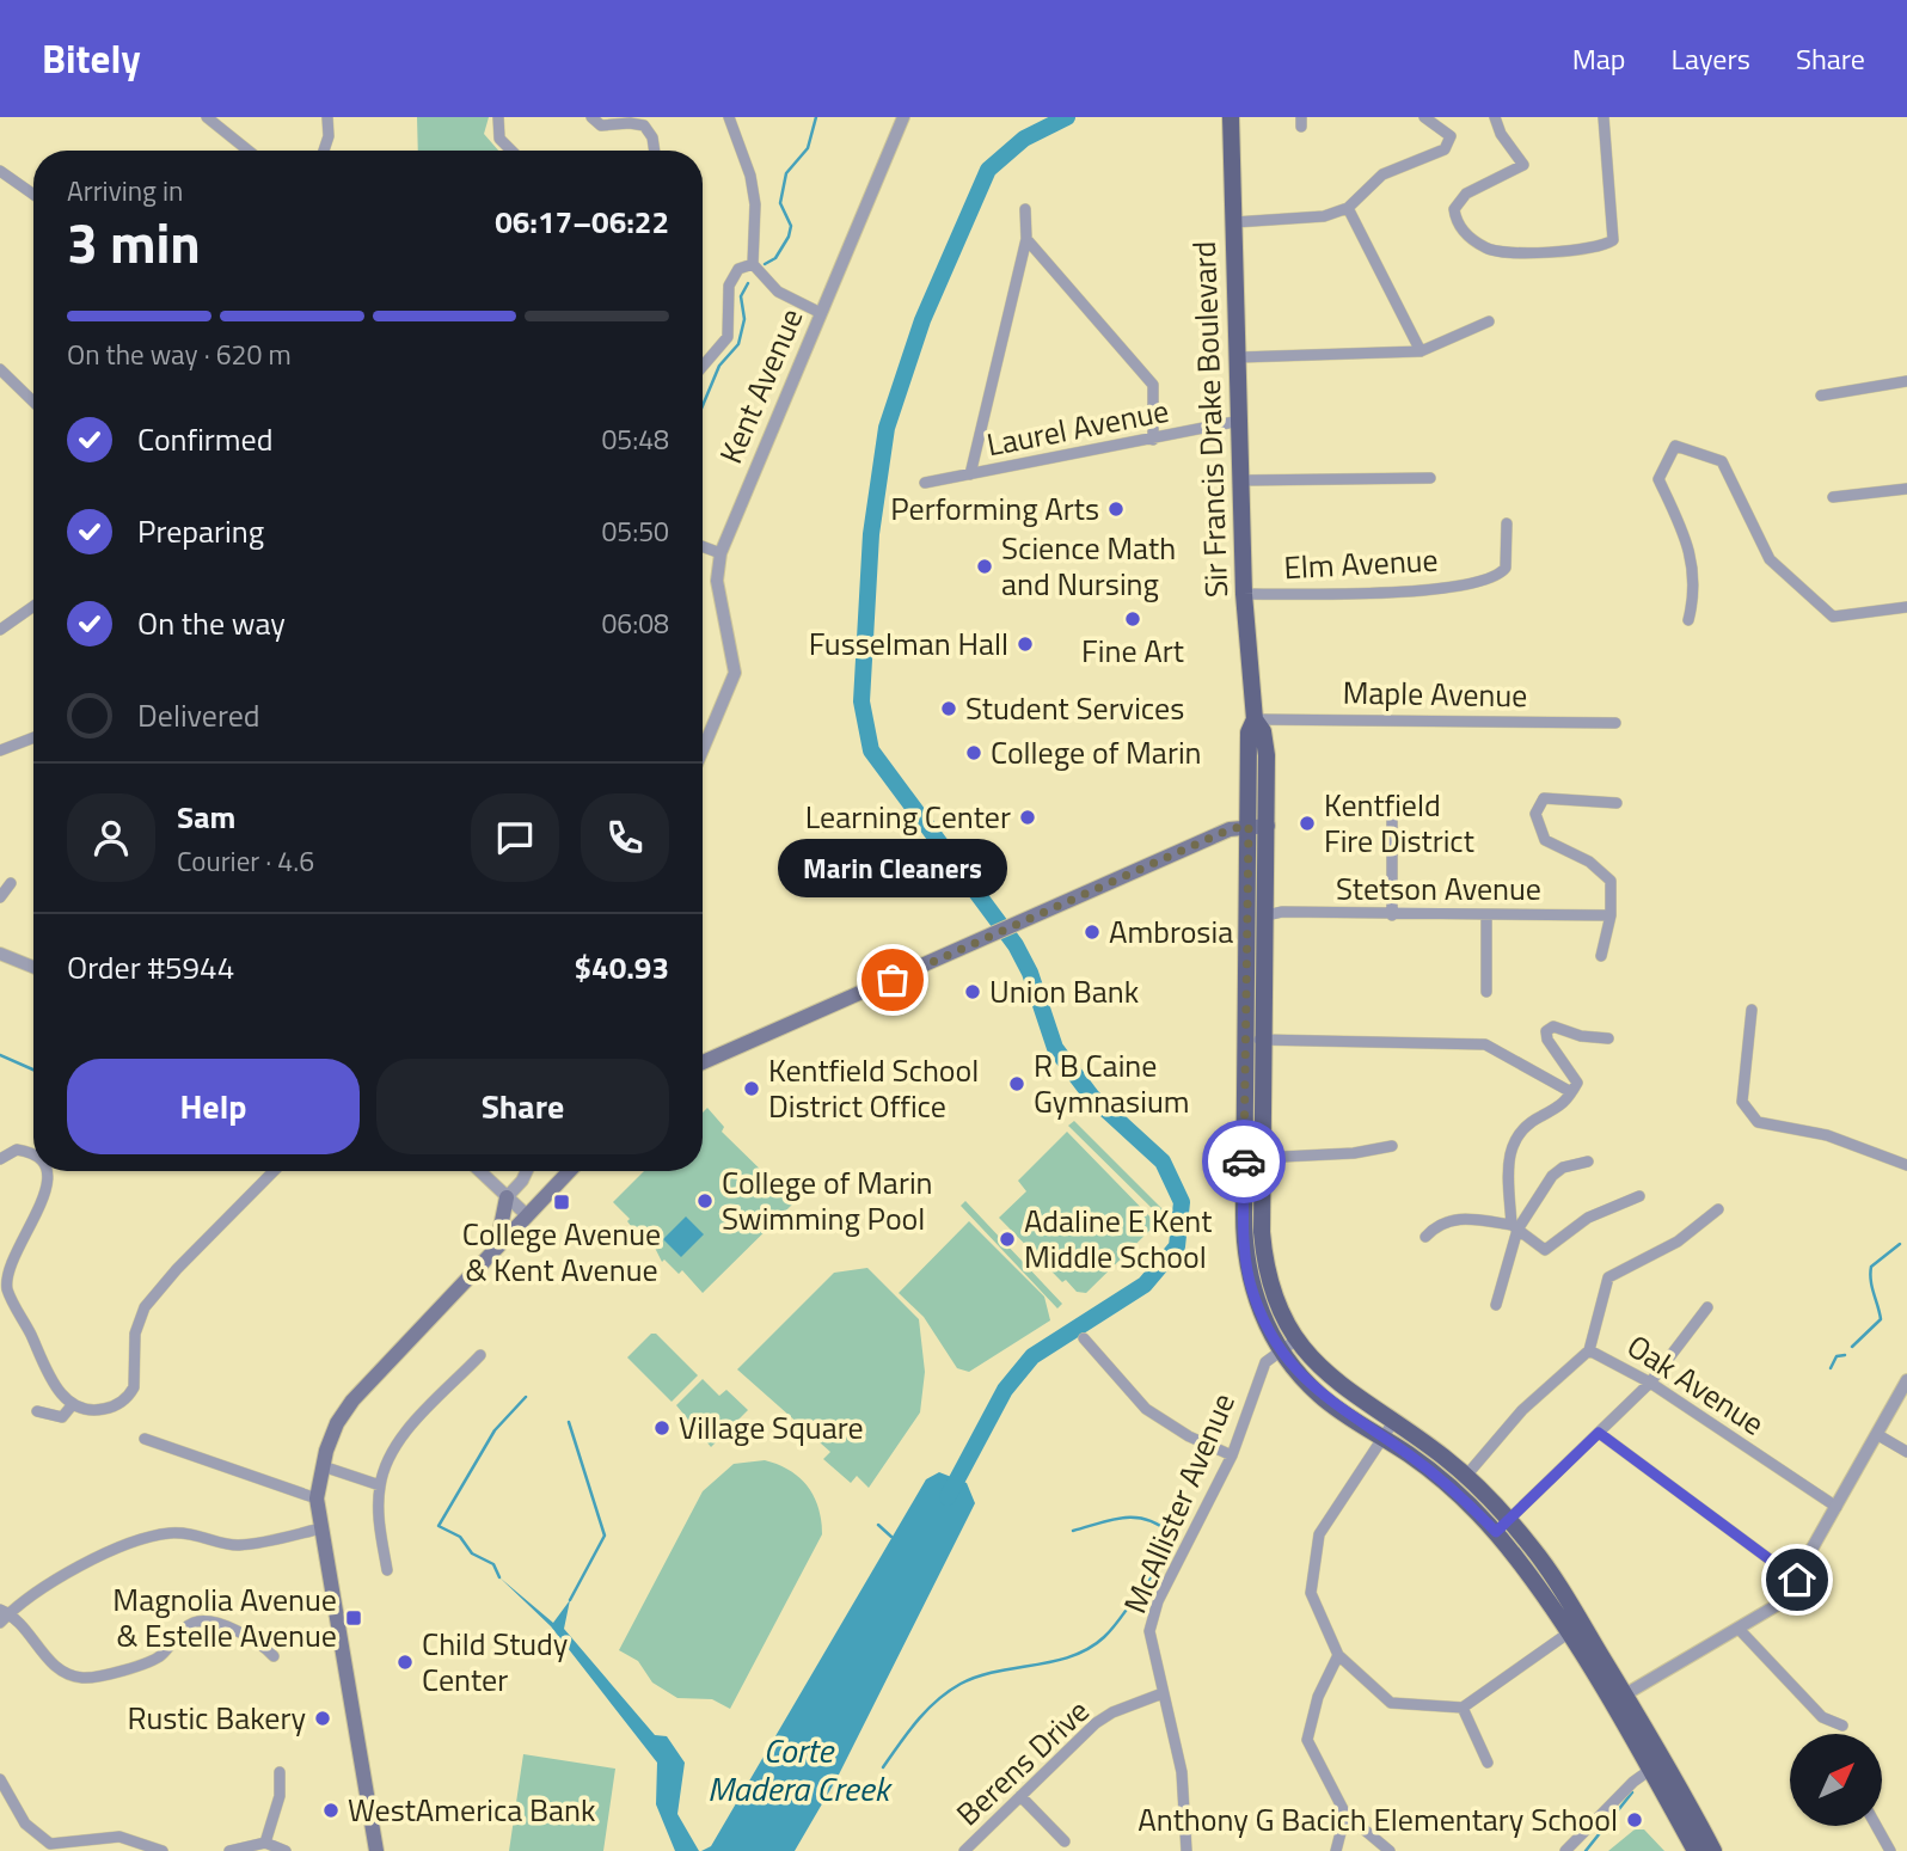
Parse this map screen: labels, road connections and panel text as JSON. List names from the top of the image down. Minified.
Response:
{"streets":{"main road":["Sir Francis Drake Boulevard"],"street":["Kent Avenue","Laurel Avenue","Elm Avenue","Maple Avenue","Stetson Avenue","Oak Avenue","McAllister Avenue","Berens Drive"]},"crossings":[["Sir Francis Drake Boulevard","Laurel Avenue"],["Sir Francis Drake Boulevard","Elm Avenue"],["Sir Francis Drake Boulevard","Maple Avenue"],["Sir Francis Drake Boulevard","Stetson Avenue"],["Sir Francis Drake Boulevard","Oak Avenue"],["Sir Francis Drake Boulevard","McAllister Avenue"],["McAllister Avenue","Berens Drive"]],"water":["Corte Madera Creek"],"places":{"other":["Performing Arts","Science Math and Nursing","Fine Art","Fusselman Hall","Student Services","College of Marin","Learning Center","Kentfield Fire District","Ambrosia","Marin Cleaners","Union Bank","R B Caine Gymnasium","Kentfield School District Office","College of Marin Swimming Pool","Adaline E Kent Middle School","Village Square","Child Study Center","Rustic Bakery","WestAmerica Bank","Anthony G Bacich Elementary School"],"transit":["College Avenue & Kent Avenue","Magnolia Avenue & Estelle Avenue"]},"north":"top right","page":{"header":"Bitely","nav":["Map","Layers","Share"],"heading":["3 min","Arriving in","06:17–06:22"],"panel":["Sam","Courier · 4.6","Order #5944","$40.93"],"bar":"On the way · 620 m","list":[["Confirmed","05:48"],["Preparing","05:50"],["On the way","06:08"],"Delivered"],"bubble":"Marin Cleaners","buttons":["Help","Share"]}}
